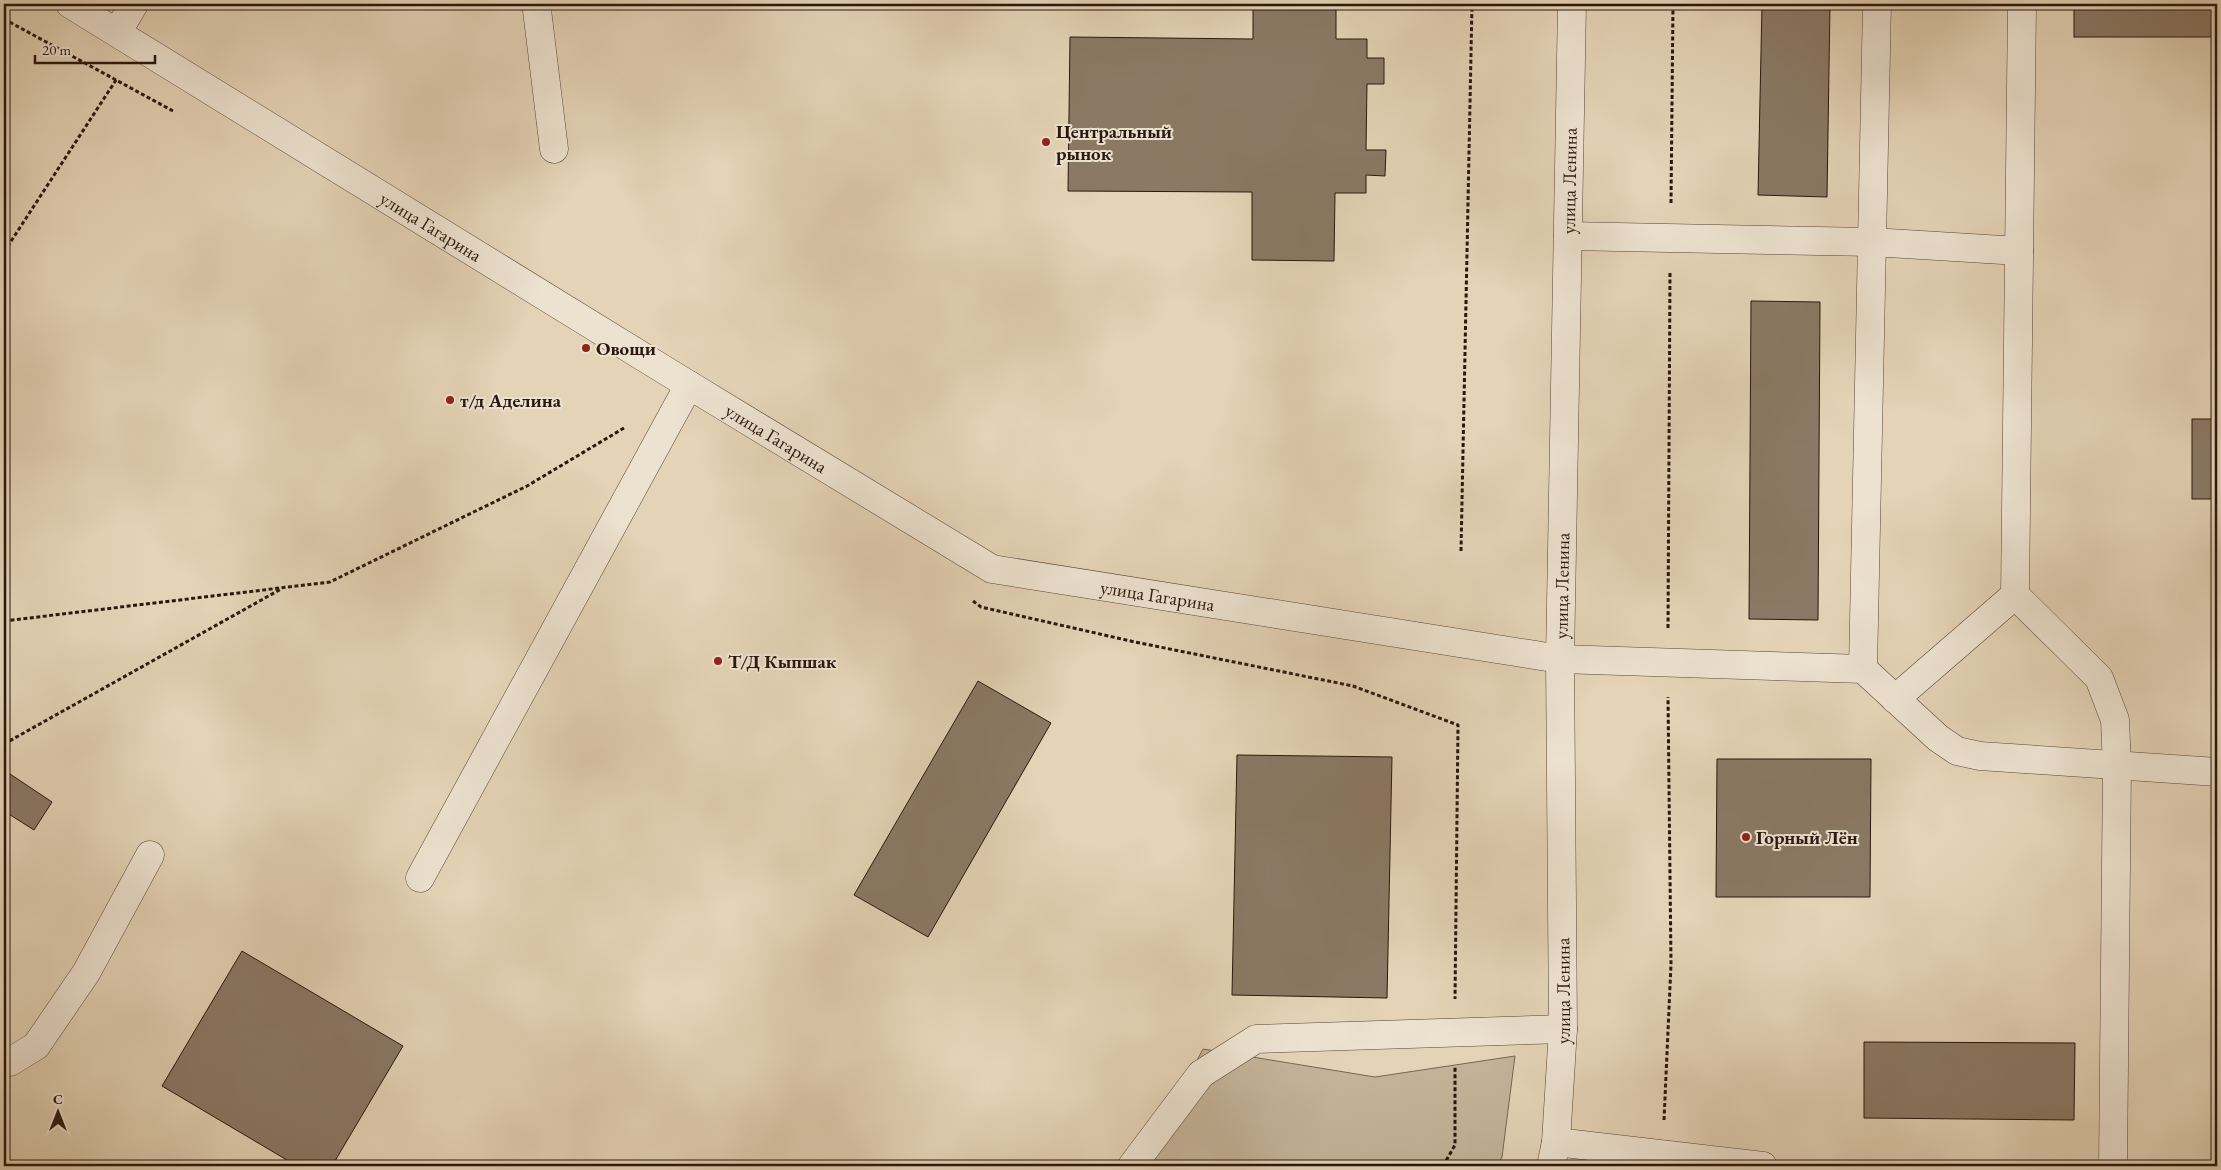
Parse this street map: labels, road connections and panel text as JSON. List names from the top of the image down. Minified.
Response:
{"streets":{"street":["улица Ленина","улица Гагарина"]},"crossings":[["улица Ленина","улица Гагарина"]],"places":["Центральный рынок","Овощи","т/д Аделина","Т/Д Кыпшак","Горный Лён"],"scale_bar":"20 m","north":"top"}
